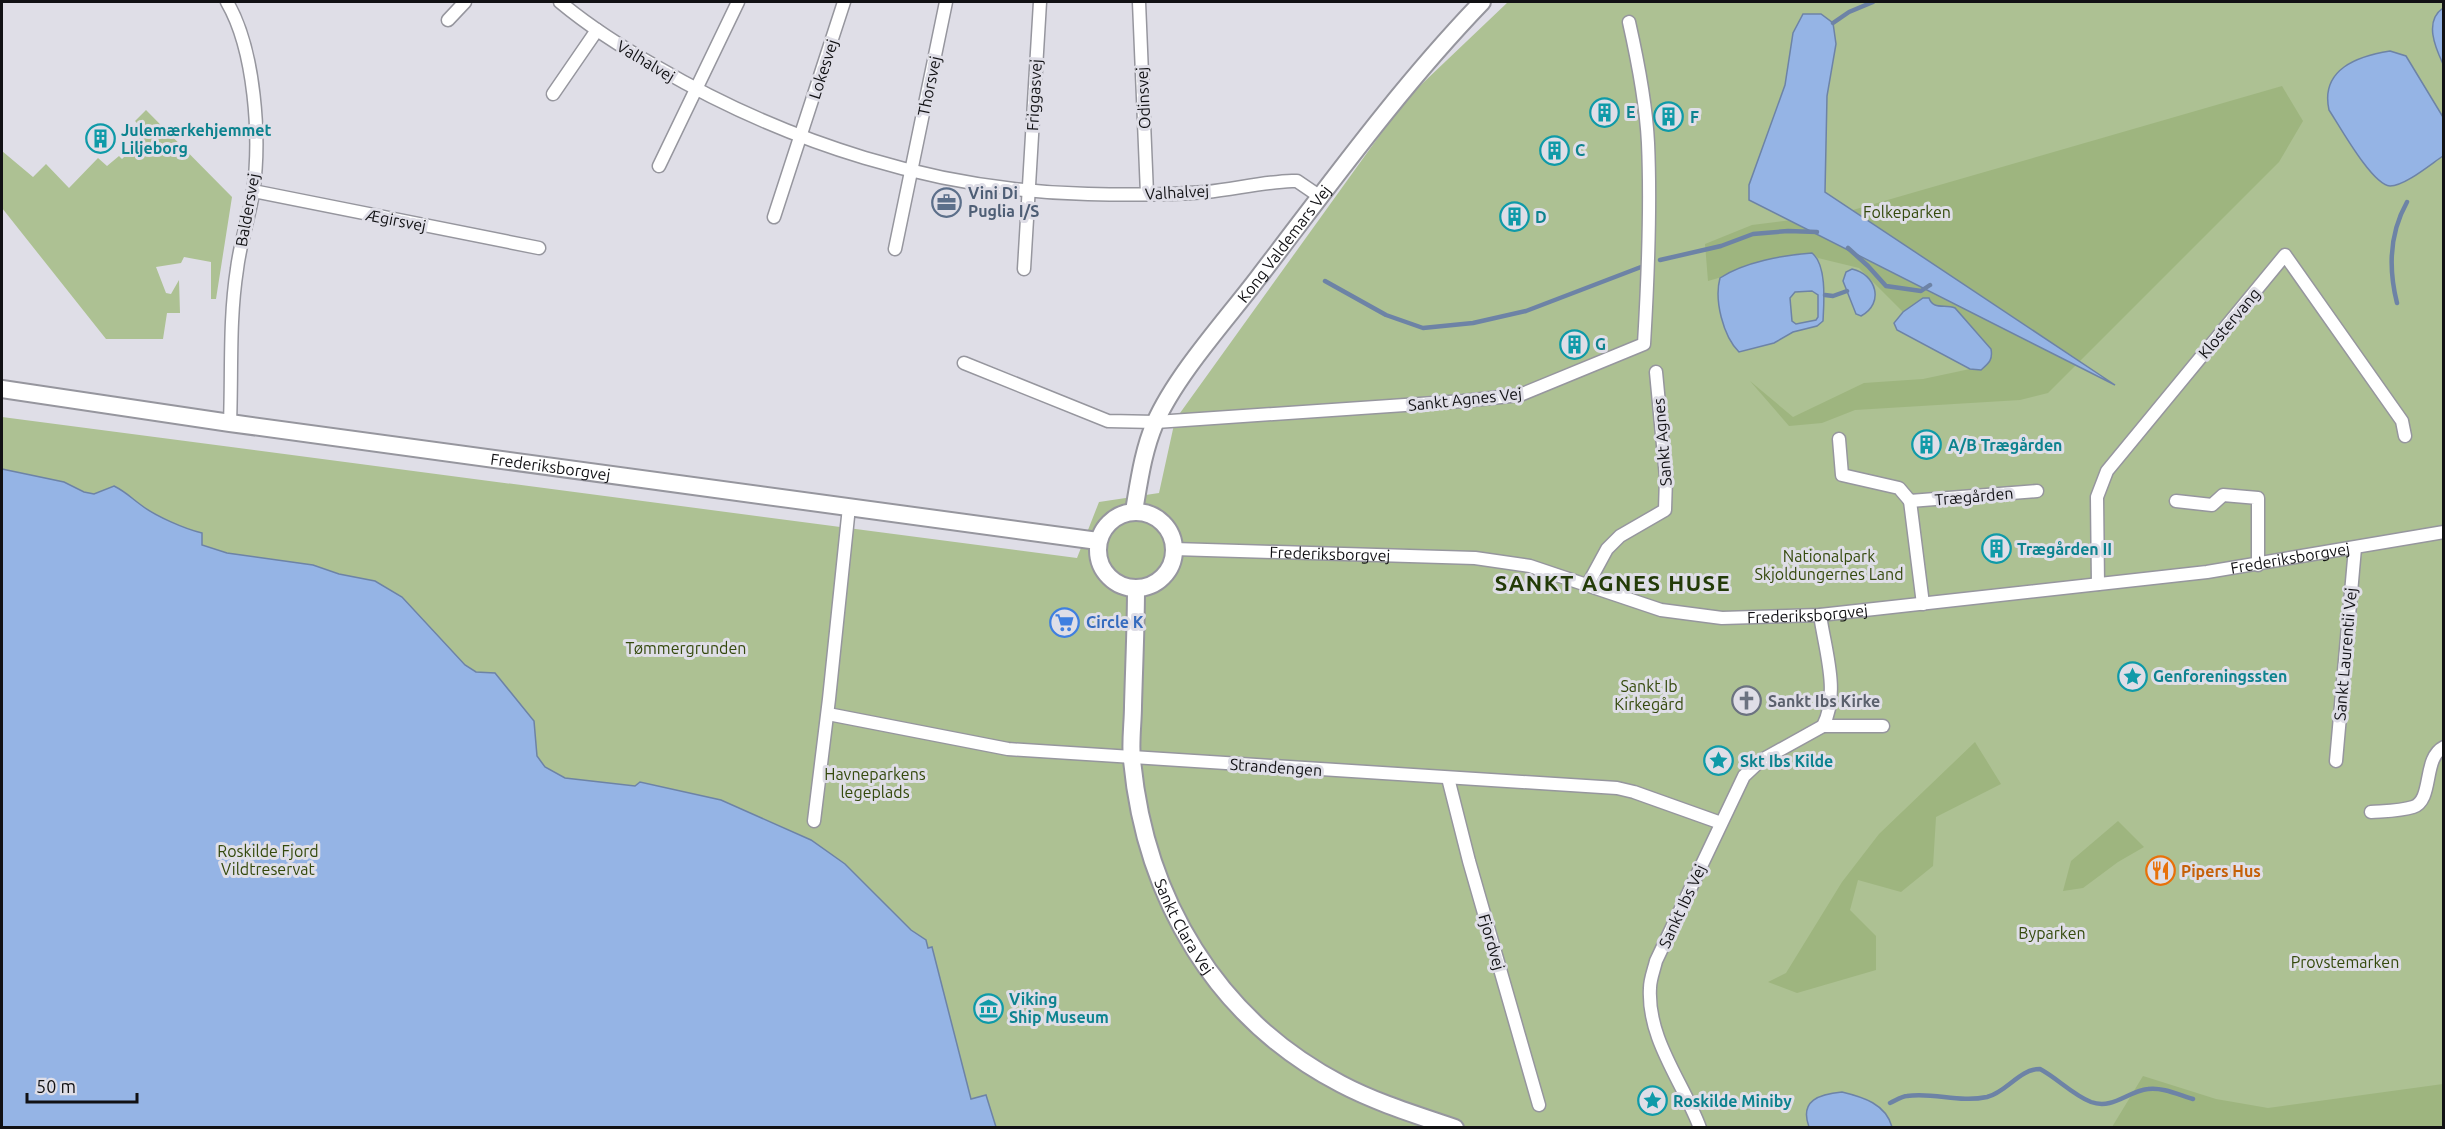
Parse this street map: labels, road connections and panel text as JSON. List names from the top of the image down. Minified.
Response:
{"streets":{"main road":["Kong Valdemars Vej","Frederiksborgvej","Sankt Clara Vej"],"street":["Valhalvej","Lokesvej","Thorsvej","Friggasvej","Odinsvej","Baldersvej","Ægirsvej","Klostervang","Sankt Agnes Vej","Sankt Agnes","Trægården","Sankt Laurentii Vej","Strandengen","Sankt Ibs Vej","Fjordvej"]},"crossings":[["Valhalvej","Lokesvej"],["Valhalvej","Thorsvej"],["Valhalvej","Friggasvej"],["Valhalvej","Odinsvej"],["Valhalvej","Kong Valdemars Vej"],["Baldersvej","Ægirsvej"],["Baldersvej","Frederiksborgvej"],["Kong Valdemars Vej","Sankt Agnes Vej"],["Kong Valdemars Vej","Frederiksborgvej"],["Kong Valdemars Vej","Sankt Clara Vej"],["Klostervang","Frederiksborgvej"],["Sankt Agnes","Frederiksborgvej"],["Frederiksborgvej","Trægården"],["Frederiksborgvej","Sankt Laurentii Vej"],["Frederiksborgvej","Sankt Clara Vej"],["Strandengen","Sankt Ibs Vej"],["Strandengen","Sankt Clara Vej"],["Strandengen","Fjordvej"]],"districts":["SANKT AGNES HUSE"],"parks":["Folkeparken","Nationalpark Skjoldungernes Land","Tømmergrunden","Sankt Ib Kirkegård","Havneparkens legeplads","Roskilde Fjord Vildtreservat","Byparken","Provstemarken"],"places":{"building":["E","F","Julemærkehjemmet Liljeborg","C","D","G","A/B Trægården","Trægården II"],"office":["Vini Di Puglia I/S"],"supermarket":["Circle K"],"place":["Genforeningssten","Skt Ibs Kilde","Roskilde Miniby"],"church":["Sankt Ibs Kirke"],"restaurant":["Pipers Hus"],"museum":["Viking Ship Museum"]},"scale_bar":"50 m"}
